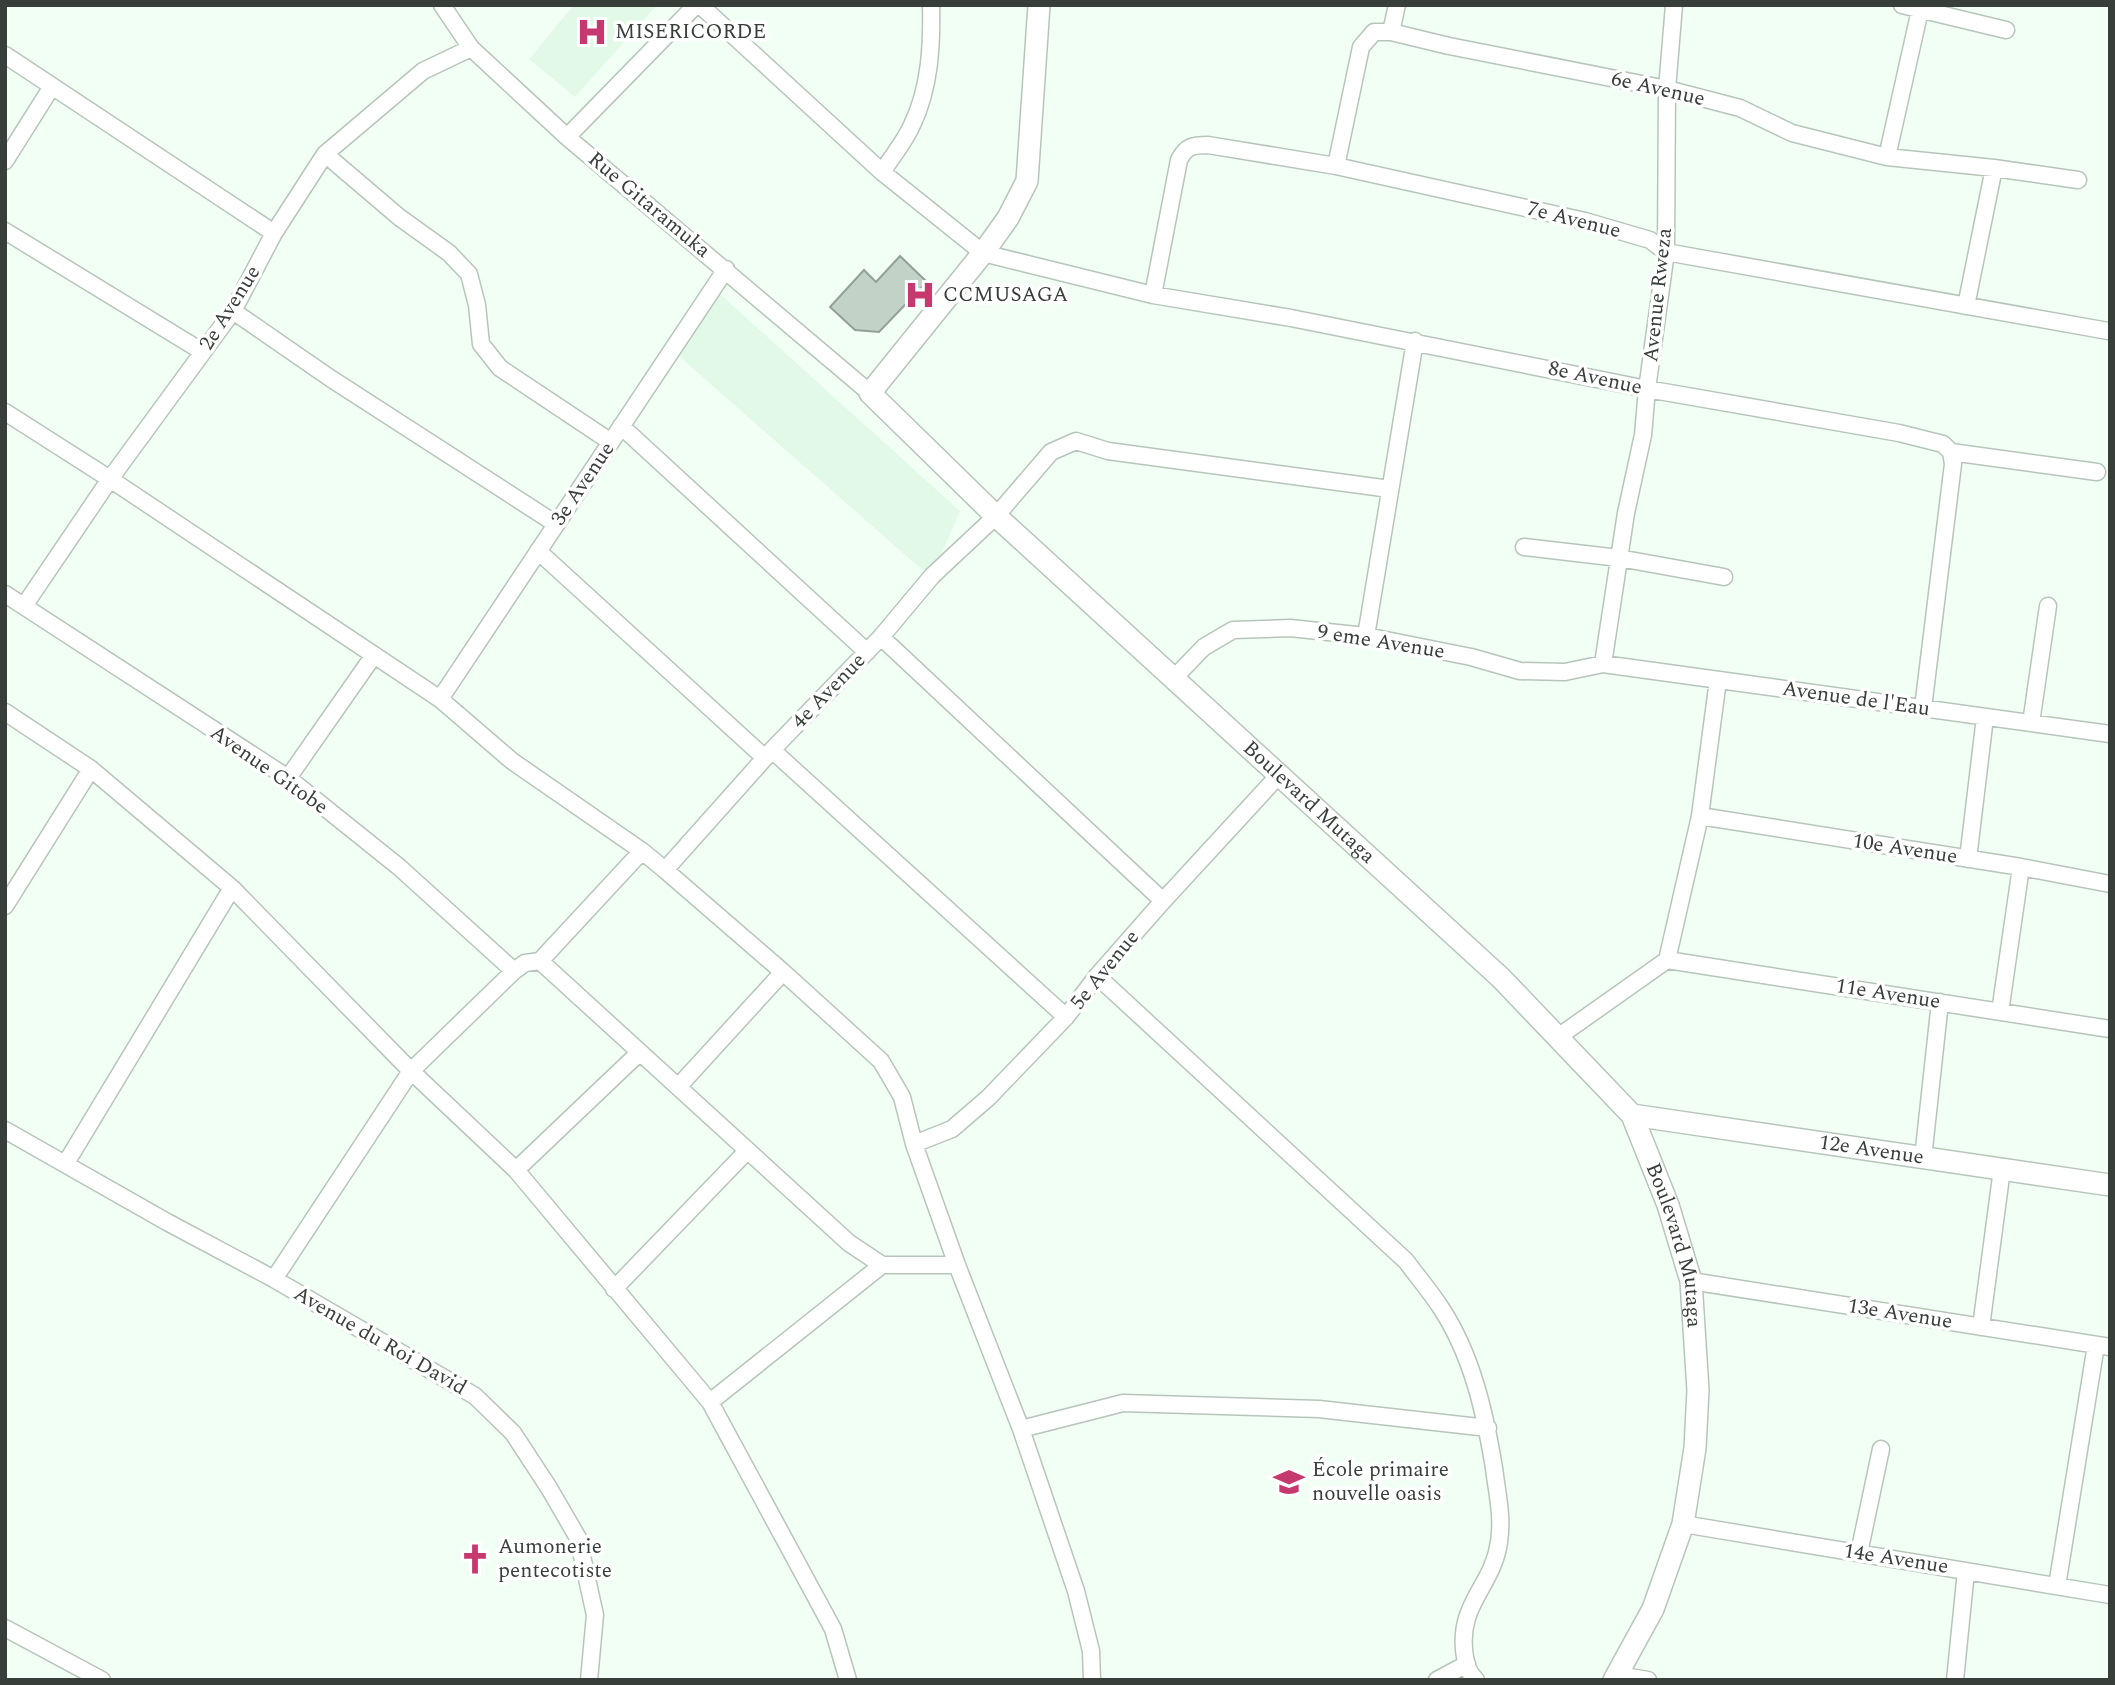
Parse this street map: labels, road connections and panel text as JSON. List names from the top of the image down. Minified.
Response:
{"streets":{"street":["6e Avenue","Rue Gitaramuka","7e Avenue","Avenue Rweza","2e Avenue","8e Avenue","3e Avenue","9 eme Avenue","4e Avenue","Avenue de l'Eau","Avenue Gitobe","Boulevard Mutaga","10e Avenue","5e Avenue","11e Avenue","12e Avenue","13e Avenue","Avenue du Roi David","14e Avenue"]},"crossings":[["6e Avenue","Avenue Rweza"],["Rue Gitaramuka","2e Avenue"],["Rue Gitaramuka","3e Avenue"],["Rue Gitaramuka","Boulevard Mutaga"],["7e Avenue","Avenue Rweza"],["7e Avenue","8e Avenue"],["Avenue Rweza","8e Avenue"],["Avenue Rweza","9 eme Avenue"],["Avenue Rweza","Avenue de l'Eau"],["2e Avenue","Avenue Gitobe"],["9 eme Avenue","Avenue de l'Eau"],["9 eme Avenue","Boulevard Mutaga"],["4e Avenue","Boulevard Mutaga"],["Boulevard Mutaga","5e Avenue"],["Boulevard Mutaga","12e Avenue"],["Boulevard Mutaga","13e Avenue"],["Boulevard Mutaga","14e Avenue"]],"places":{"hospital":["MISERICORDE","CCMUSAGA"],"school or university":["École primaire nouvelle oasis"],"church":["Aumonerie pentecotiste"]}}
